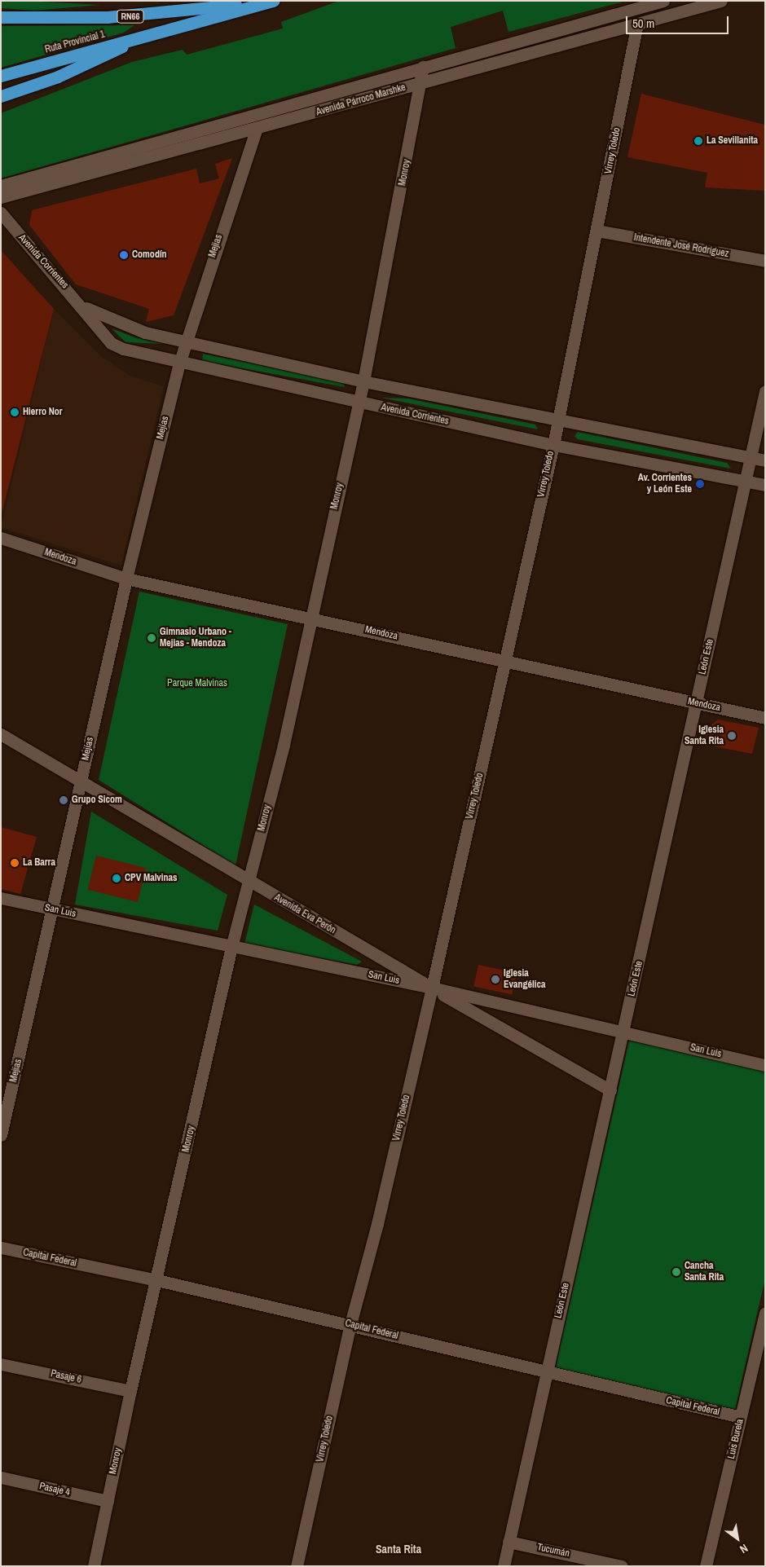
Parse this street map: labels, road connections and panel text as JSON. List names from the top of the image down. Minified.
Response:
{"streets":{"highway":["RN66","Ruta Provincial 1"],"street":["Avenida Párroco Marshke","Virrey Toledo","Monroy","Mejias","Intendente José Rodríguez","Avenida Corrientes","Mejías","Mendoza","León Este","San Luis","Avenida Eva Perón","Capital Federal","Pasaje 6","Luis Burela","Pasaje 4","Tucumán"]},"crossings":[["Avenida Párroco Marshke","Virrey Toledo"],["Avenida Párroco Marshke","Monroy"],["Avenida Párroco Marshke","Mejias"],["Virrey Toledo","Intendente José Rodríguez"],["Virrey Toledo","Avenida Corrientes"],["Virrey Toledo","Mendoza"],["Virrey Toledo","San Luis"],["Virrey Toledo","Avenida Eva Perón"],["Virrey Toledo","Capital Federal"],["Monroy","Avenida Corrientes"],["Monroy","Mendoza"],["Monroy","San Luis"],["Monroy","Avenida Eva Perón"],["Monroy","Capital Federal"],["Monroy","Pasaje 6"],["Monroy","Pasaje 4"],["Mejias","Avenida Corrientes"],["Mejias","Mejías"],["Avenida Corrientes","Mejías"],["Avenida Corrientes","León Este"],["Mejías","Mendoza"],["Mejías","San Luis"],["Mejías","Avenida Eva Perón"],["Mendoza","León Este"],["León Este","San Luis"],["León Este","Avenida Eva Perón"],["León Este","Capital Federal"],["León Este","Tucumán"],["San Luis","Avenida Eva Perón"],["Capital Federal","Luis Burela"]],"districts":["Santa Rita"],"parks":["Parque Malvinas"],"places":["La Sevillanita","Comodín","Hierro Nor","Av. Corrientes y León Este","Gimnasio Urbano - Mejias - Mendoza","Iglesia Santa Rita","Grupo Sicom","La Barra","CPV Malvinas","Iglesia Evangélica","Cancha Santa Rita"],"scale_bar":"50 m","north":"bottom right"}
